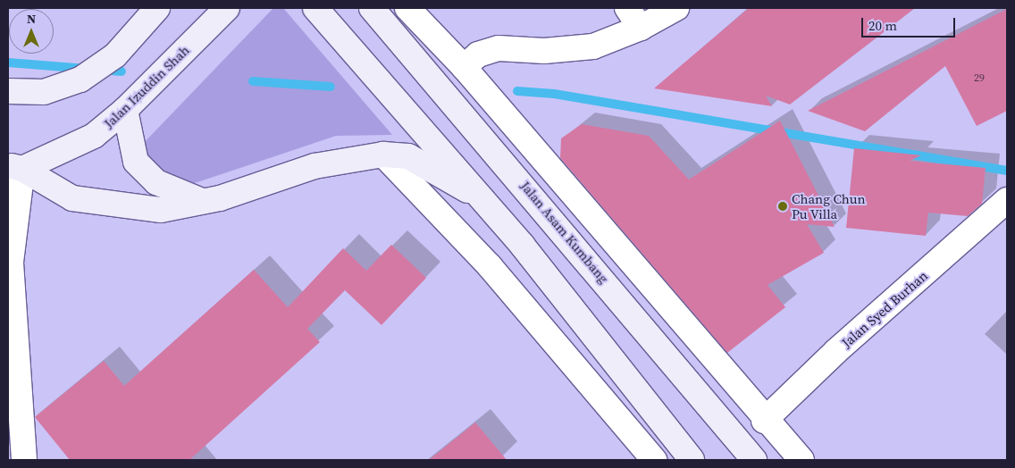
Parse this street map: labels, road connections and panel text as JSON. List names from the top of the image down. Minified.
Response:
{"streets":{"main road":["Jalan Izuddin Shah","Jalan Asam Kumbang"],"street":["Jalan Syed Burhan"]},"places":["Chang Chun Pu Villa"],"house_numbers":["29"],"scale_bar":"20 m","north":"top"}
